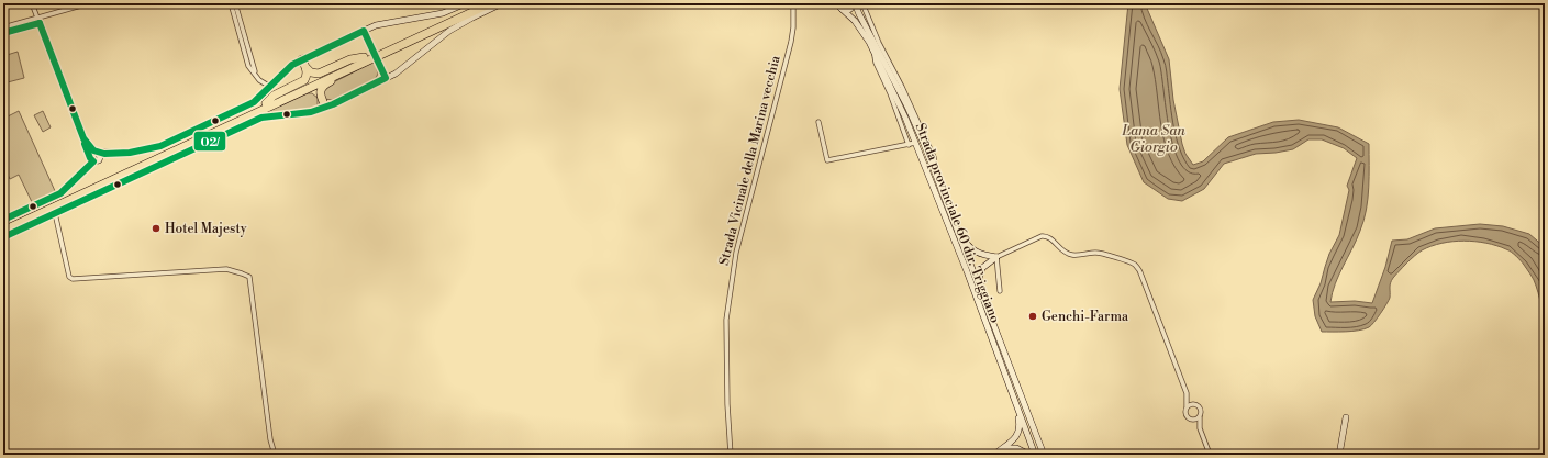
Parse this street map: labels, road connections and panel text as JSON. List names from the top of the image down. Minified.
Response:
{"streets":{"main road":["Strada provinciale 60 dir. Triggiano"],"street":["Strada Vicinale della Marina vecchia"]},"water":["Lama San Giorgio"],"places":["Hotel Majesty","Genchi-Farma"],"lines":["transit line 02/"]}
